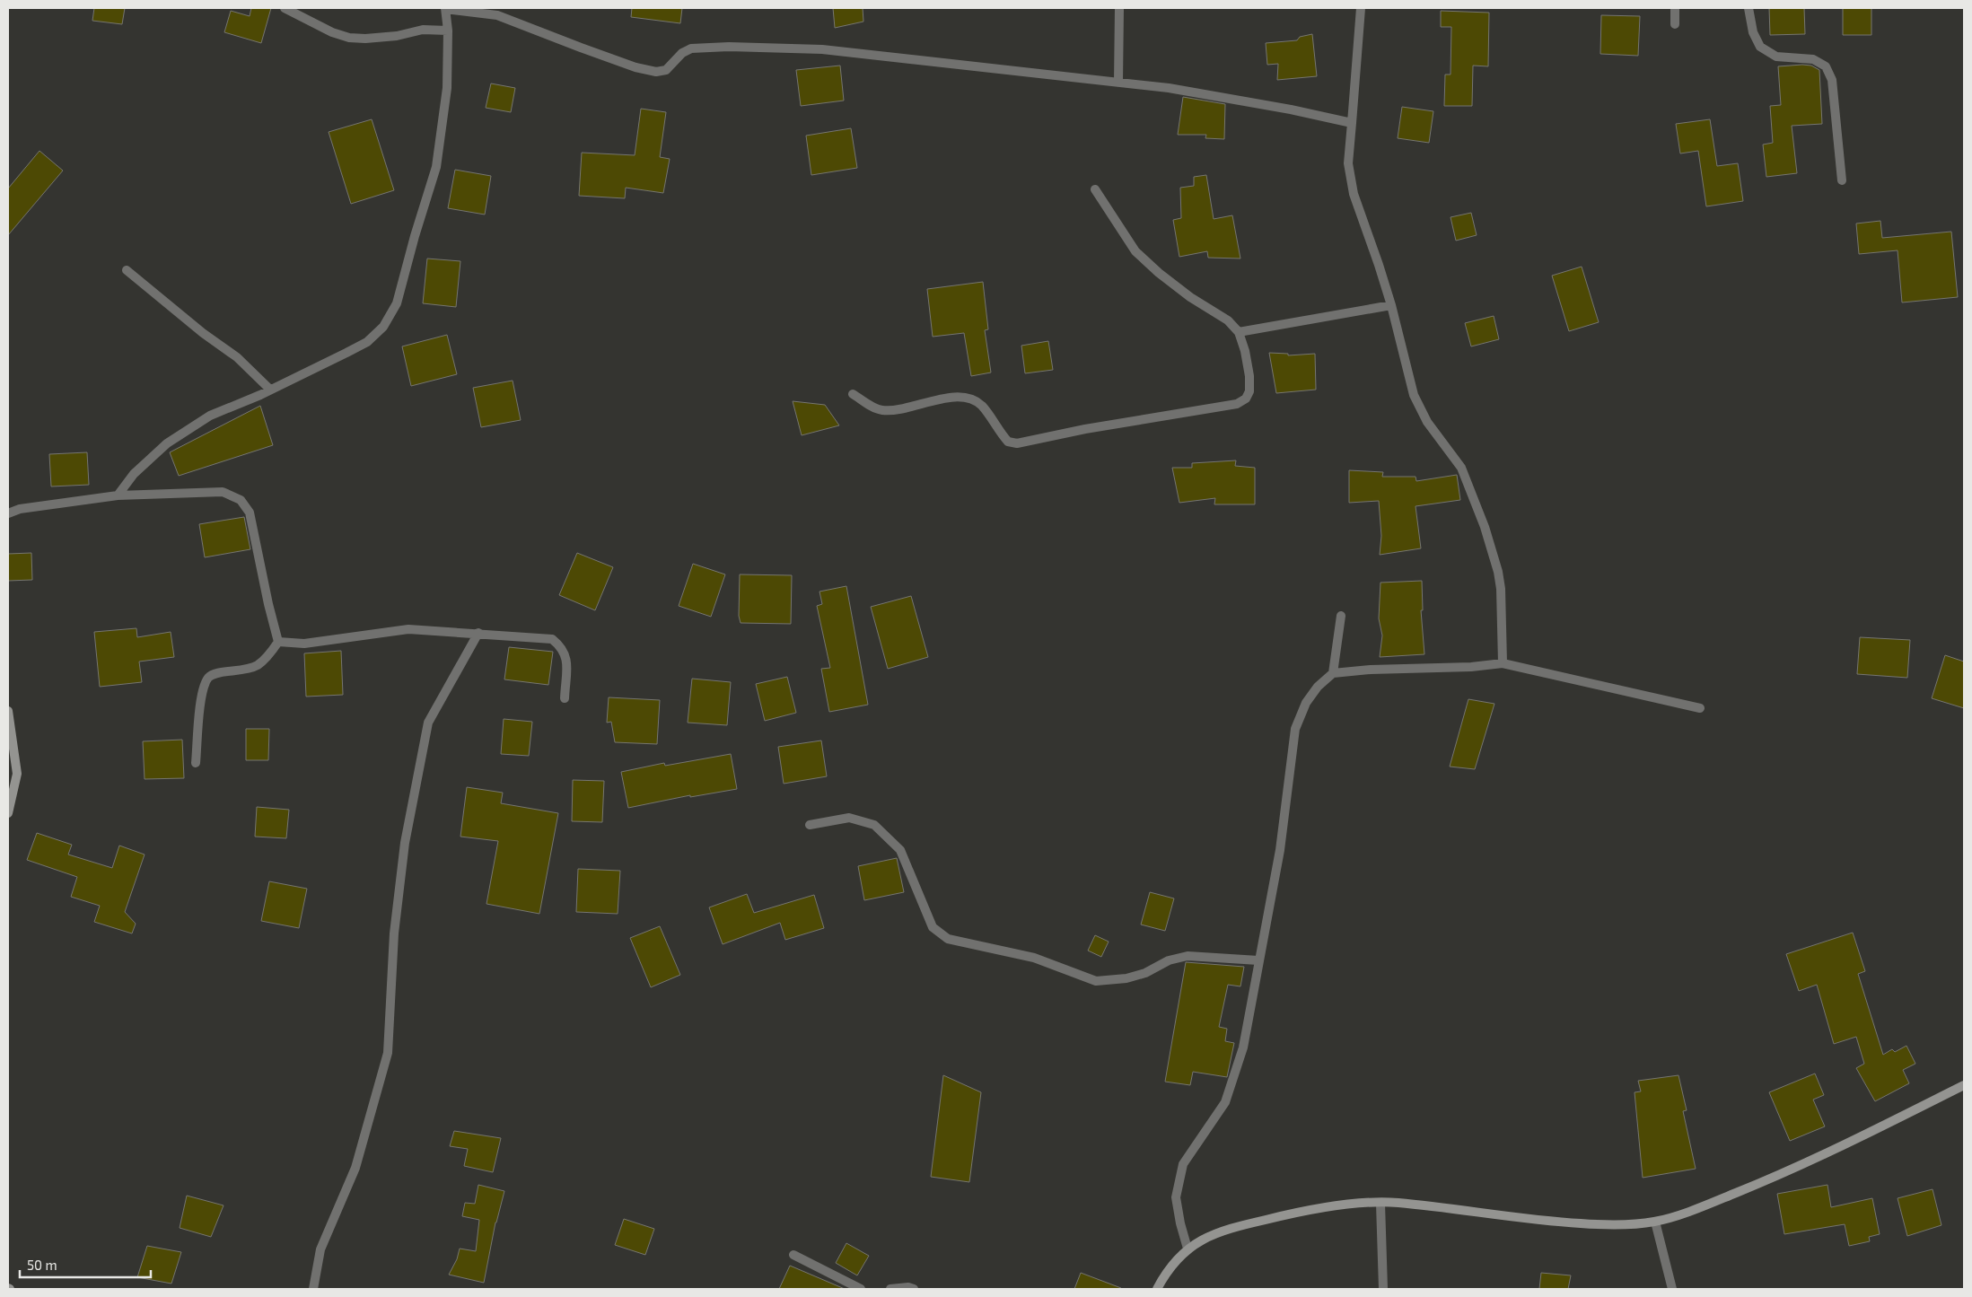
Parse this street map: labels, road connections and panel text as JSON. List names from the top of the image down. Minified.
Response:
{"scale_bar":"50 m"}
